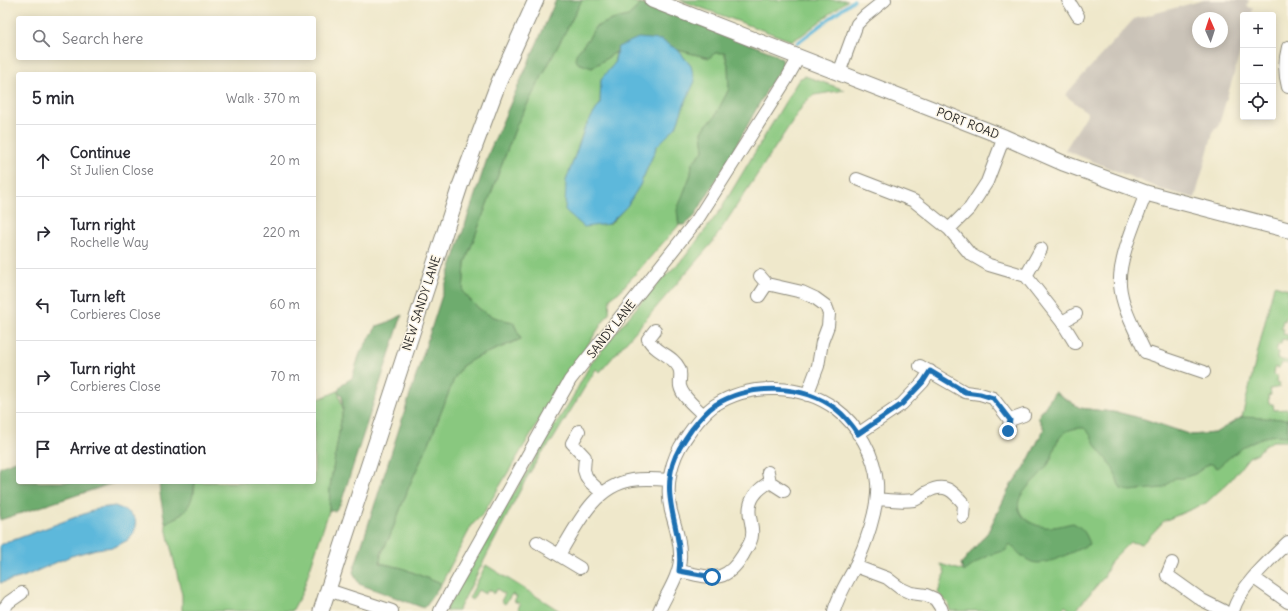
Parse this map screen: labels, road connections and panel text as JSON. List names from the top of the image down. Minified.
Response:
{"streets":{"street":["PORT ROAD","NEW SANDY LANE","SANDY LANE"]},"crossings":[["PORT ROAD","SANDY LANE"]],"north":"top","page":{"map_buttons":["+","−"],"search":"Search here","heading":["5 min","Walk · 370 m"],"list":[["Continue","St Julien Close","20 m"],["Turn right","Rochelle Way","220 m"],["Turn left","Corbieres Close","60 m"],["Turn right","Corbieres Close","70 m"],"Arrive at destination"]}}
